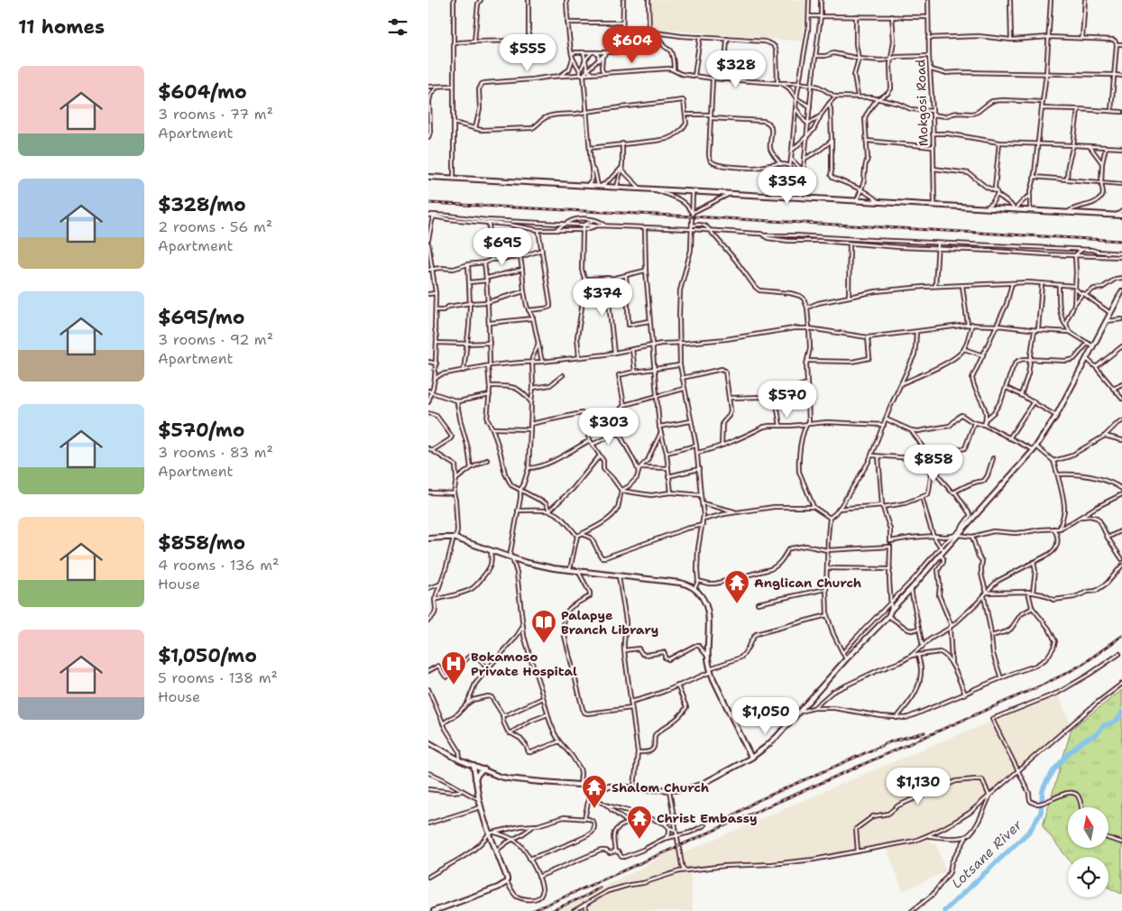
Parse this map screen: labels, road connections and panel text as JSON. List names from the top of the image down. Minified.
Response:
{"streets":{"street":["Mokgosi Road"]},"water":["Lotsane River"],"places":{"temple":["Anglican Church","Shalom Church","Christ Embassy"],"library":["Palapye Branch Library"],"hospital":["Bokamoso Private Hospital"]},"north":"top","page":{"heading":"11 homes","price":["$604","$555","$328","$354","$695","$374","$570","$303","$858","$1,050","$1,130"],"list":[{"name":"$604/mo","note":"3 rooms · 77 m² · Apartment"},{"name":"$328/mo","note":"2 rooms · 56 m² · Apartment"},{"name":"$695/mo","note":"3 rooms · 92 m² · Apartment"},{"name":"$570/mo","note":"3 rooms · 83 m² · Apartment"},{"name":"$858/mo","note":"4 rooms · 136 m² · House"},{"name":"$1,050/mo","note":"5 rooms · 138 m² · House"}]}}
